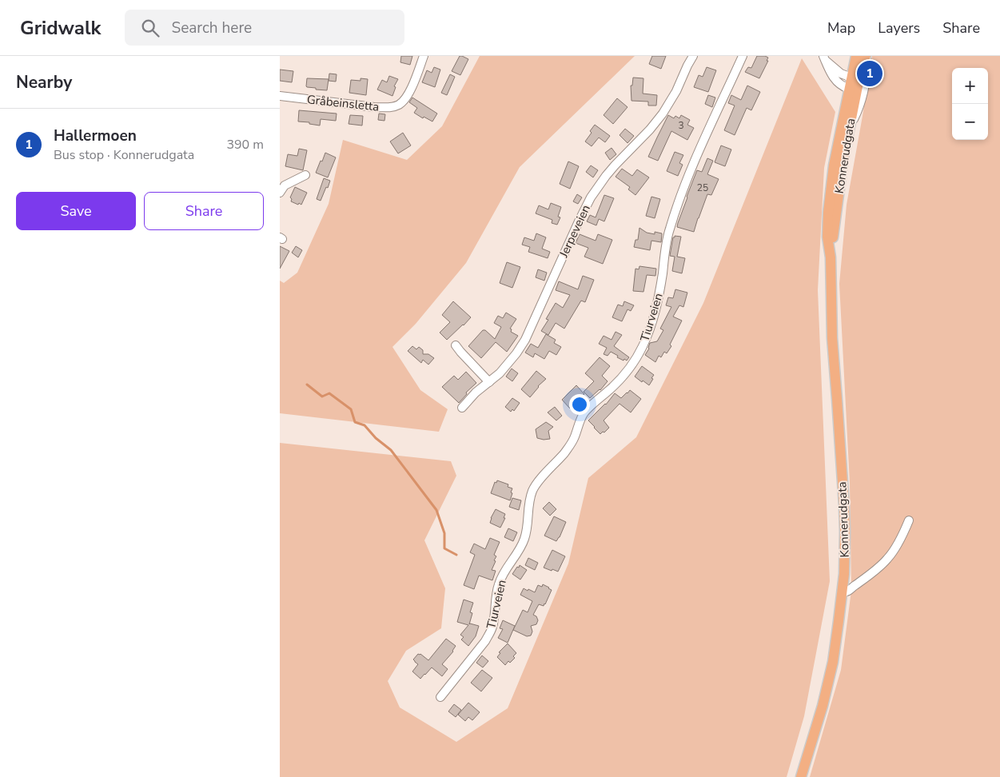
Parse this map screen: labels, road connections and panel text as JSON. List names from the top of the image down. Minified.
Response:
{"streets":{"main road":["Konnerudgata"],"street":["Gråbeinsletta","Jerpeveien","Tiurveien"]},"house_numbers":["3","25"],"page":{"header":"Gridwalk","search":"Search here","nav":["Map","Layers","Share"],"heading":"Nearby","pins":"1","map_buttons":["+","−"],"list":[{"mark":"1","name":"Hallermoen","note":"Bus stop · Konnerudgata","value":"390 m"}],"buttons":["Save","Share"]}}
